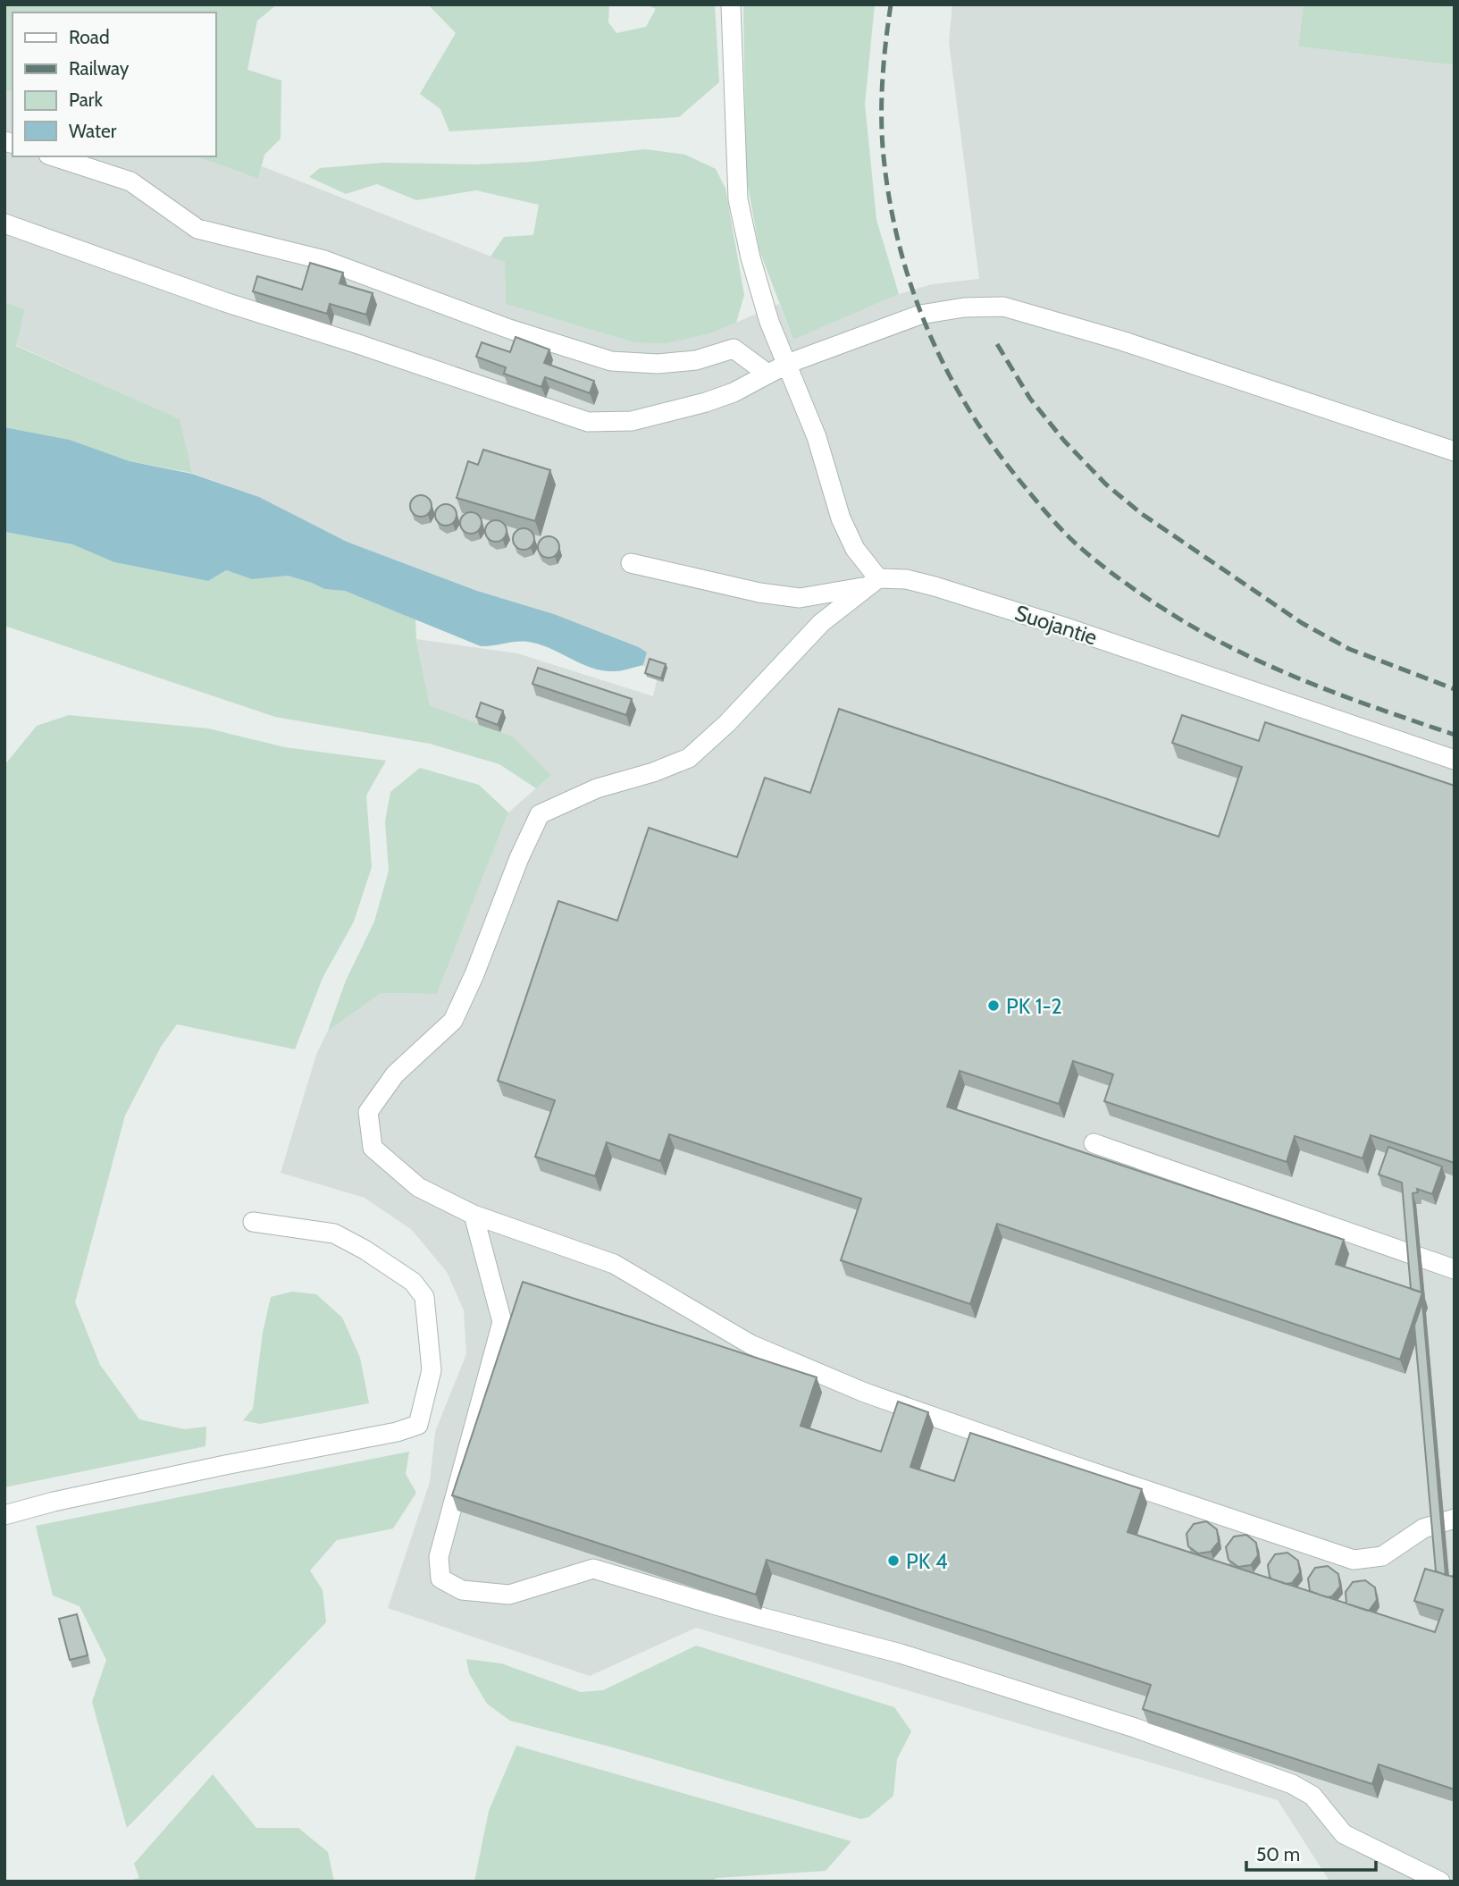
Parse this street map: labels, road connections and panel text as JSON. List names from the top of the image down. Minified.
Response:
{"streets":{"lane":["Suojantie"]},"places":["PK 1-2","PK 4"],"legend":["Road","Railway","Park","Water"],"scale_bar":"50 m"}
